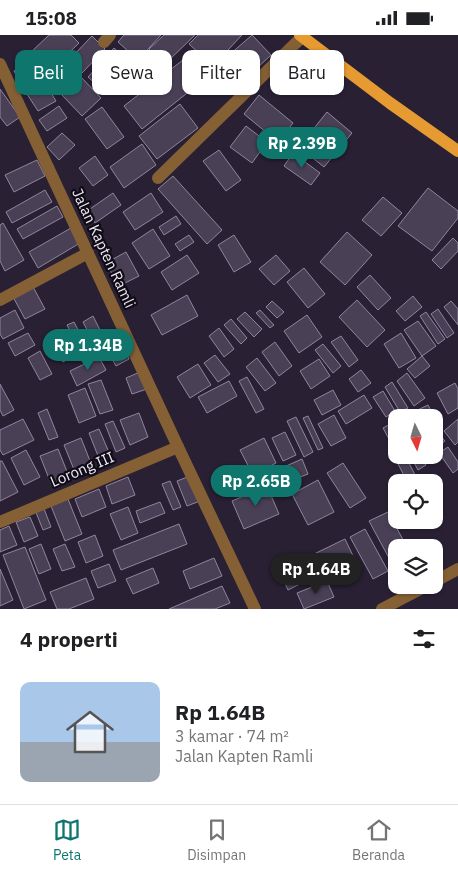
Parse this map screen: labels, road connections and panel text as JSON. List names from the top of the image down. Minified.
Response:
{"streets":{"street":["Jalan Kapten Ramli","Lorong III"]},"crossings":[["Jalan Kapten Ramli","Lorong III"]],"north":"bottom","page":{"status":"15:08","chip":["Beli","Sewa","Filter","Baru"],"price":["Rp 2.39B","Rp 1.34B","Rp 2.65B","Rp 1.64B"],"heading":"4 properti","list":[{"name":"Rp 1.64B","note":"3 kamar · 74 m² · Jalan Kapten Ramli"}],"tabs":["Peta","Disimpan","Beranda"]}}
